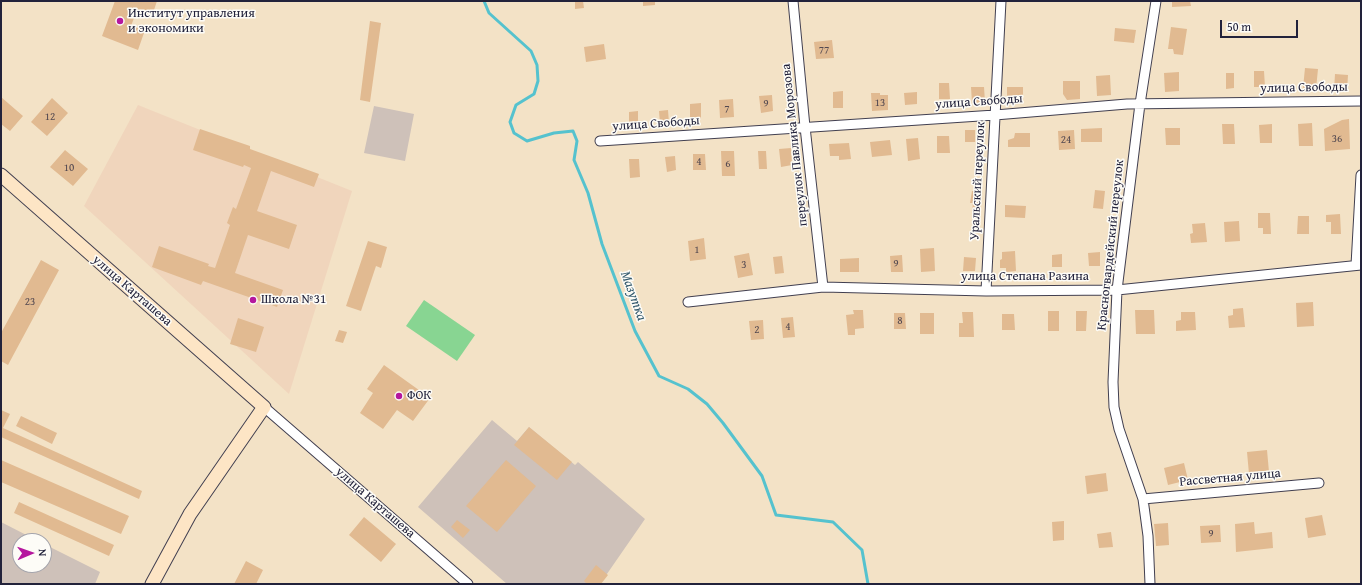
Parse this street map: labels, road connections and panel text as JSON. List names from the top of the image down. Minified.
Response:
{"streets":{"street":["улица Свободы","переулок Павлика Морозова","Уральский переулок","Красногвардейский переулок","улица Степана Разина","улица Карташева","Рассветная улица"]},"crossings":[["улица Свободы","переулок Павлика Морозова"],["улица Свободы","Уральский переулок"],["улица Свободы","Красногвардейский переулок"],["переулок Павлика Морозова","улица Степана Разина"],["Уральский переулок","улица Степана Разина"],["Красногвардейский переулок","улица Степана Разина"],["Красногвардейский переулок","Рассветная улица"]],"water":["Мазутка"],"places":["Институт управления и экономики","Школа №31","ФОК"],"house_numbers":["77","13","9","7","12","36","24","4","6","10","1","9","3","23","8","4","2","9"],"scale_bar":"50 m","north":"right"}
